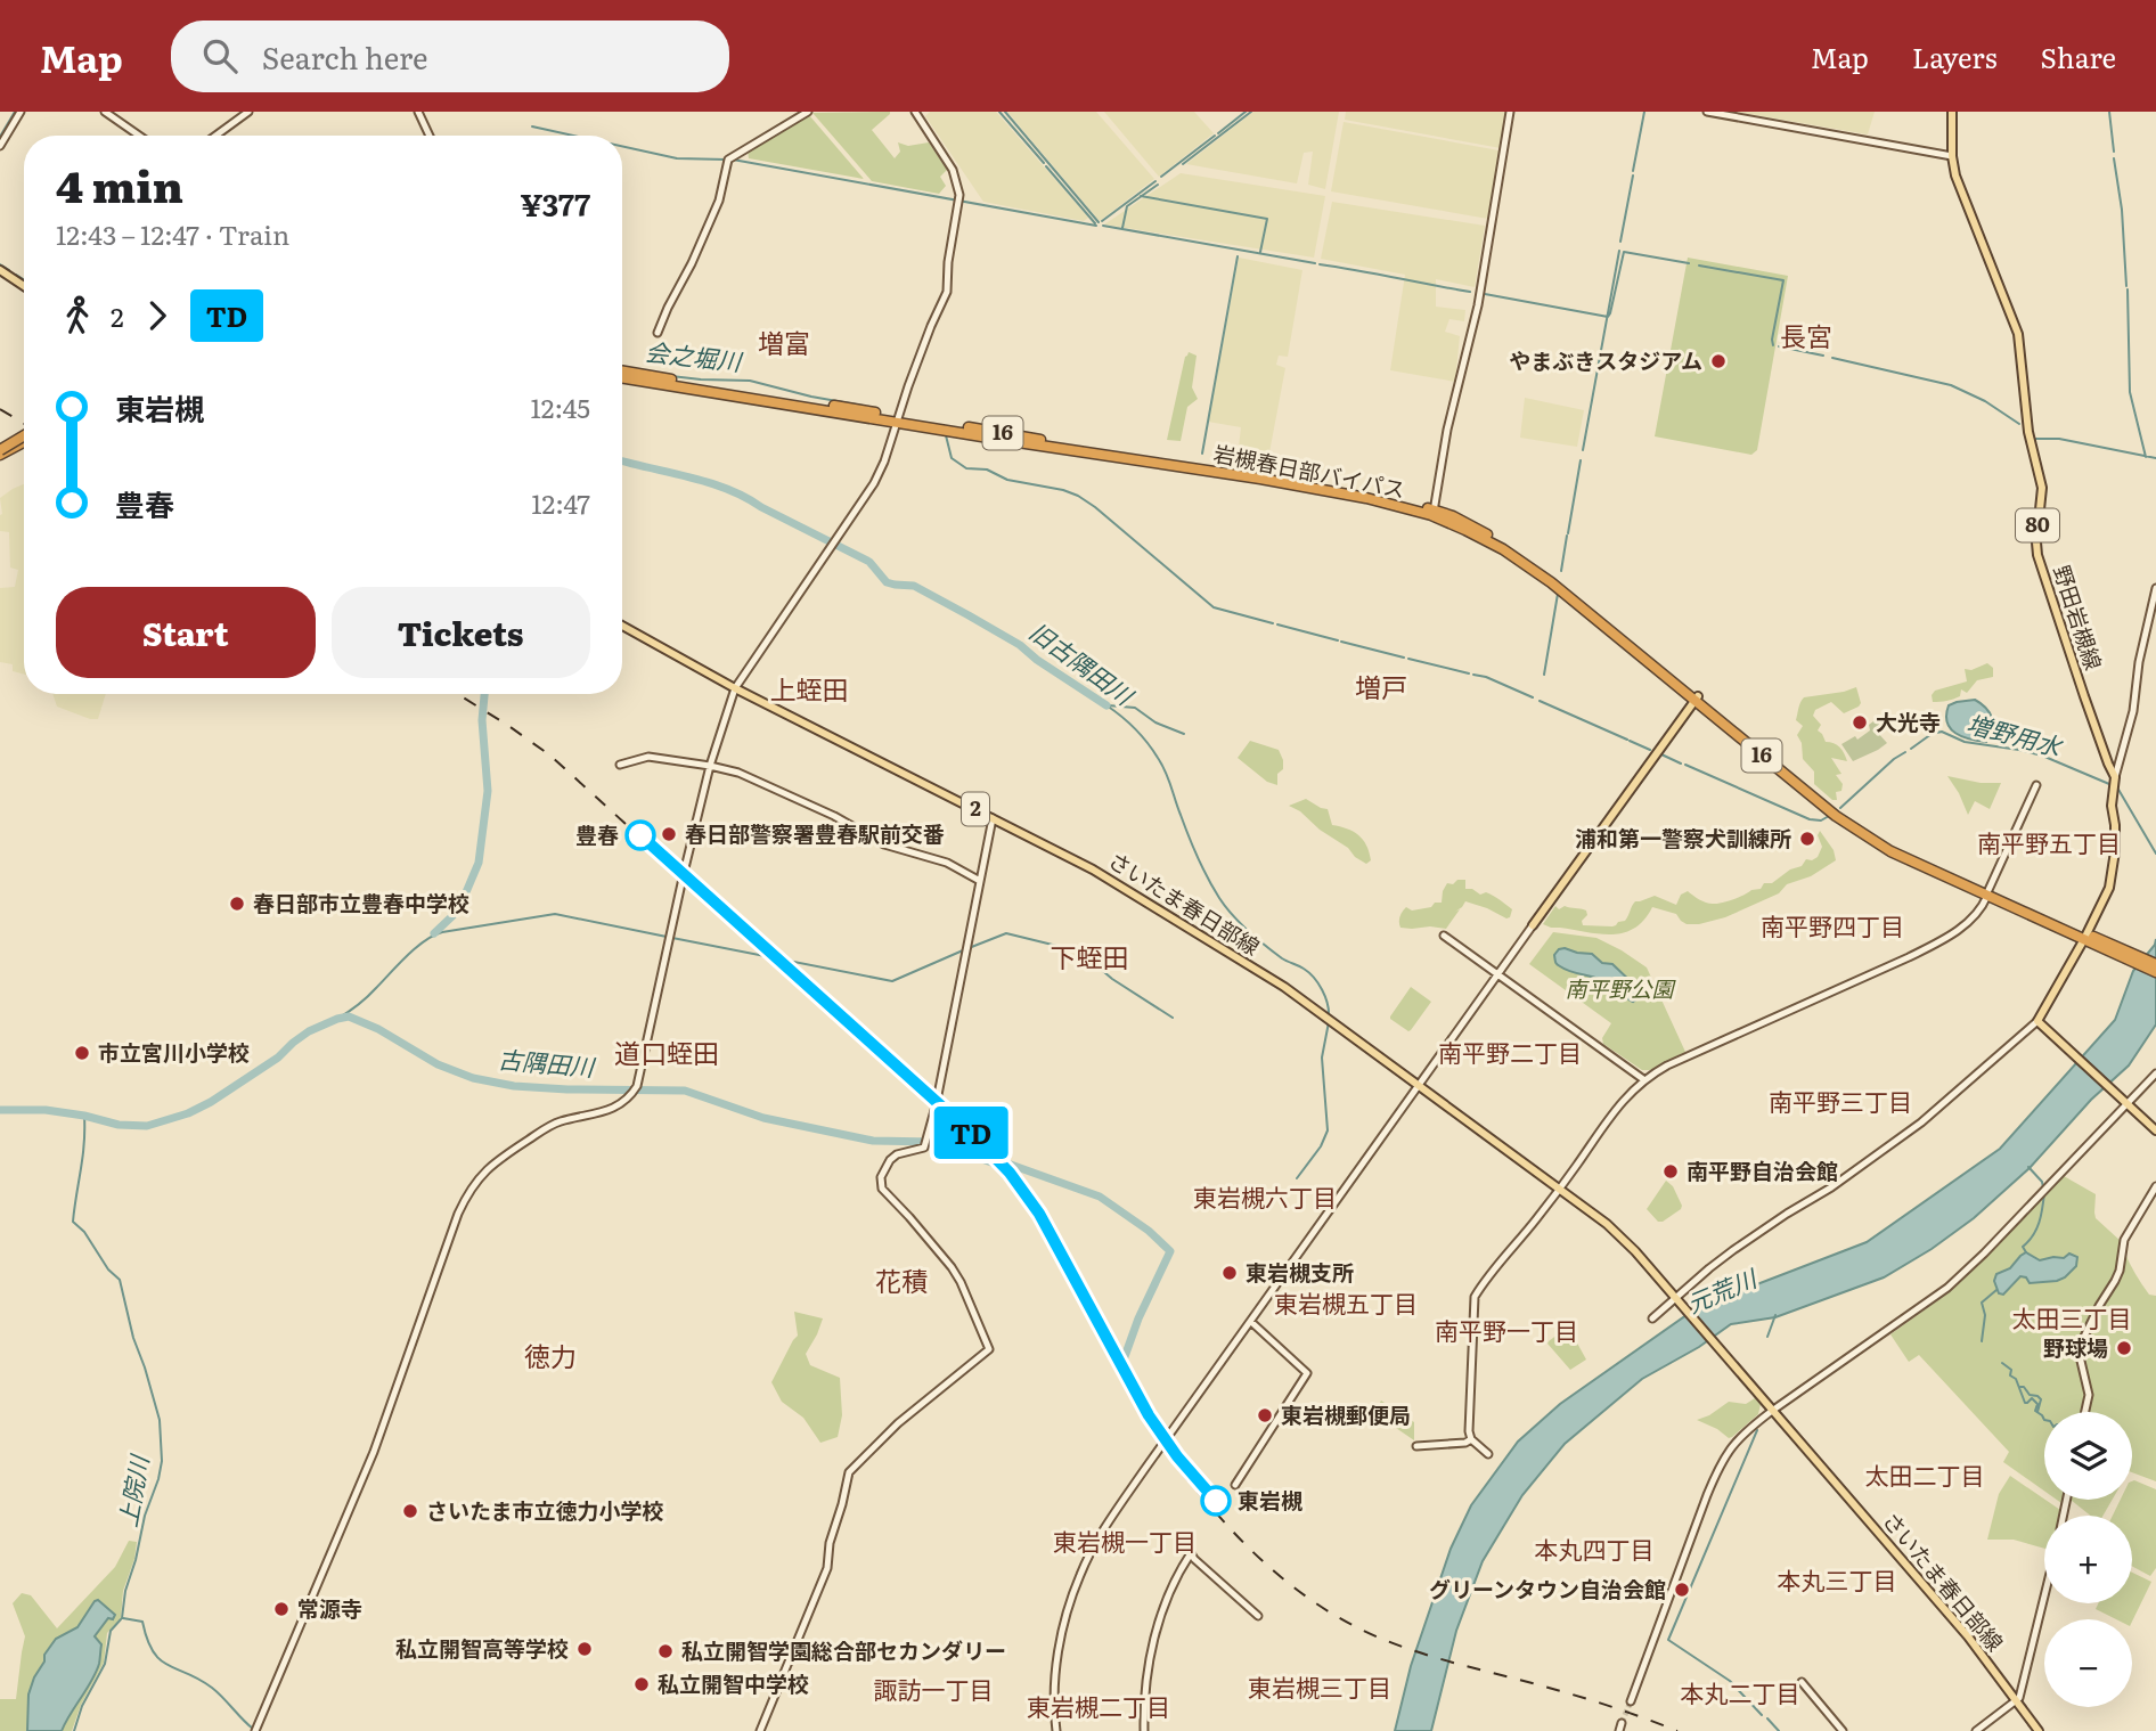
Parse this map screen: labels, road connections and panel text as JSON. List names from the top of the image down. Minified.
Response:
{"streets":{"highway":["16","岩槻春日部バイパス"],"main road":["80","野田岩槻線","2","さいたま春日部線"]},"crossings":[["岩槻春日部バイパス","野田岩槻線"]],"districts":["長宮","増富","増戸","上蛭田","南平野五丁目","南平野四丁目","下蛭田","道口蛭田","南平野二丁目","南平野三丁目","東岩槻六丁目","花積","東岩槻五丁目","太田三丁目","南平野一丁目","徳力","太田二丁目","東岩槻一丁目","本丸四丁目","本丸三丁目","東岩槻三丁目","諏訪一丁目","本丸二丁目","東岩槻二丁目"],"water":["会之堀川","旧古隅田川","増野用水","古隅田川","元荒川","上院川"],"parks":["南平野公園"],"places":["やまぶきスタジアム","大光寺","春日部警察署豊春駅前交番","豊春","浦和第一警察犬訓練所","春日部市立豊春中学校","市立宮川小学校","南平野自治会館","東岩槻支所","野球場","東岩槻郵便局","東岩槻","さいたま市立徳力小学校","グリーンタウン自治会館","常源寺","私立開智高等学校","私立開智学園総合部セカンダリー","私立開智中学校"],"page":{"header":"Map","search":"Search here","nav":["Map","Layers","Share"],"on_map":"TD","heading":["4 min","12:43 – 12:47 · Train","¥377"],"legs":["2","TD"],"list":[{"name":"東岩槻","value":"12:45"},{"name":"豊春","value":"12:47"}],"buttons":["Start","Tickets"],"map_buttons":["+","−"]}}
